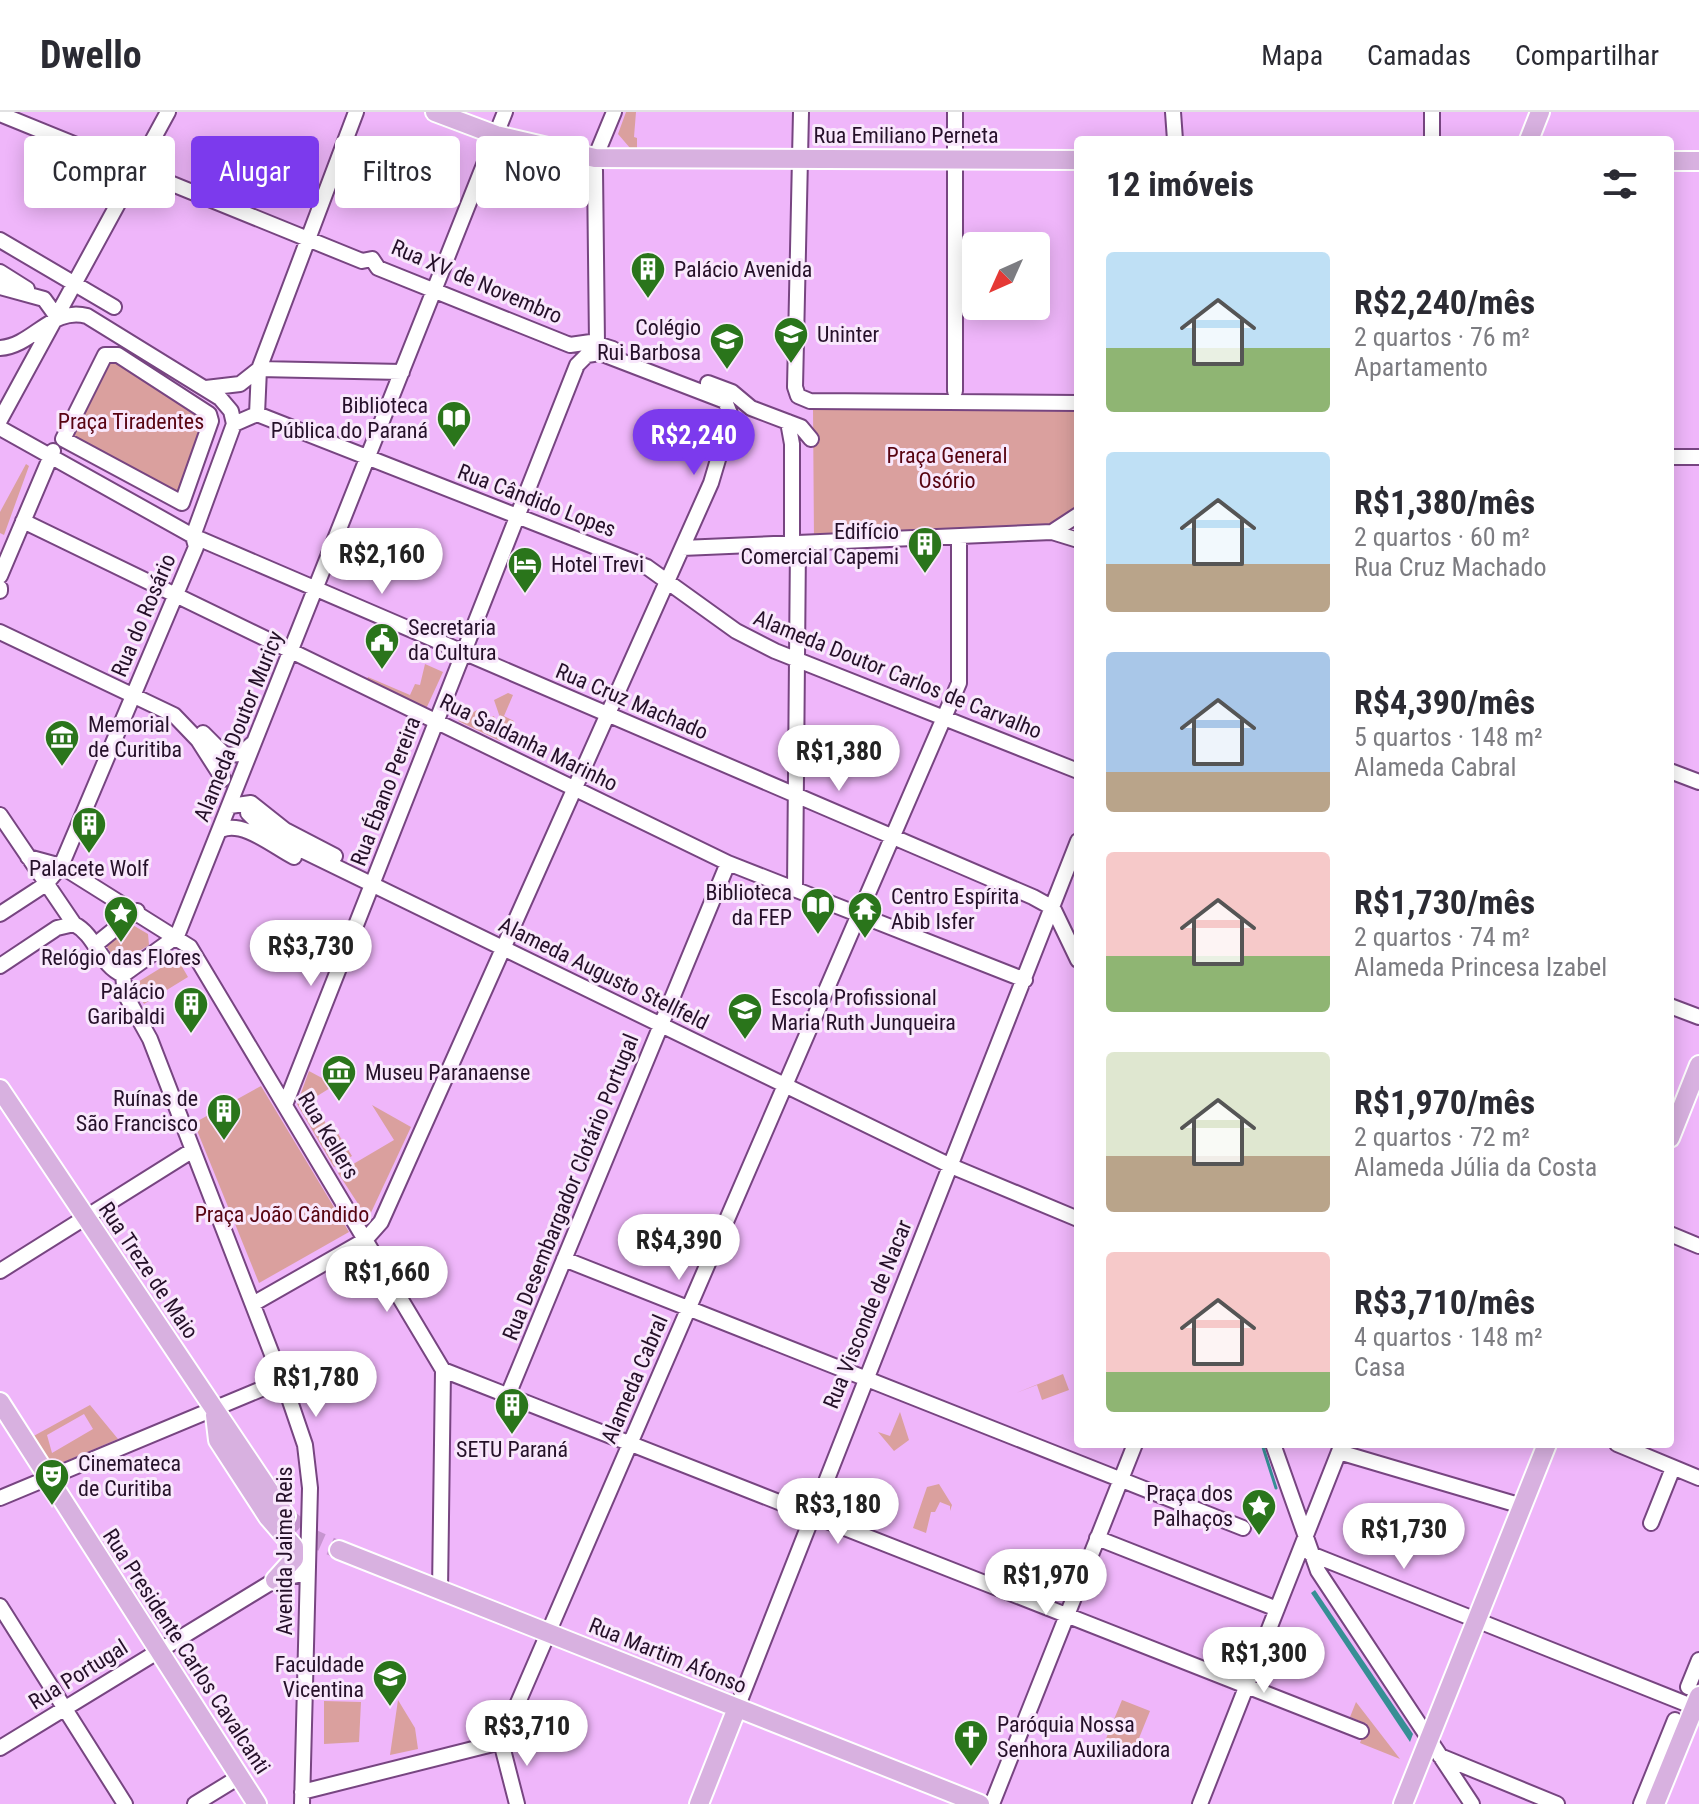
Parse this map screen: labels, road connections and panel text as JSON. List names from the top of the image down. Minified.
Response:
{"streets":{"main road":["Rua Emiliano Perneta","Rua Treze de Maio","Rua Visconde de Nacar","Rua Presidente Carlos Cavalcanti","Rua Martim Afonso"],"street":["Rua XV de Novembro","Rua Cândido Lopes","Rua do Rosário","Alameda Doutor Carlos de Carvalho","Rua Cruz Machado","Alameda Doutor Muricy","Rua Saldanha Marinho","Rua Ébano Pereira","Alameda Augusto Stellfeld","Rua Kellers","Rua Desembargador Clotário Portugal","Alameda Cabral","Avenida Jaime Reis","Rua Portugal"]},"crossings":[["Rua Emiliano Perneta","Alameda Doutor Muricy"],["Rua XV de Novembro","Alameda Doutor Muricy"],["Rua Cândido Lopes","Alameda Doutor Carlos de Carvalho"],["Rua Cândido Lopes","Alameda Doutor Muricy"],["Rua Cândido Lopes","Rua Ébano Pereira"],["Rua do Rosário","Rua Cruz Machado"],["Rua do Rosário","Rua Saldanha Marinho"],["Rua do Rosário","Rua Kellers"],["Rua do Rosário","Avenida Jaime Reis"],["Alameda Doutor Carlos de Carvalho","Alameda Cabral"],["Rua Cruz Machado","Alameda Doutor Muricy"],["Rua Cruz Machado","Rua Ébano Pereira"],["Rua Cruz Machado","Rua Visconde de Nacar"],["Rua Cruz Machado","Alameda Cabral"],["Alameda Doutor Muricy","Rua Saldanha Marinho"],["Alameda Doutor Muricy","Rua Kellers"],["Rua Saldanha Marinho","Rua Ébano Pereira"],["Rua Saldanha Marinho","Rua Desembargador Clotário Portugal"],["Rua Saldanha Marinho","Rua Visconde de Nacar"],["Rua Saldanha Marinho","Alameda Cabral"],["Rua Ébano Pereira","Alameda Augusto Stellfeld"],["Rua Ébano Pereira","Rua Kellers"],["Alameda Augusto Stellfeld","Rua Desembargador Clotário Portugal"],["Alameda Augusto Stellfeld","Rua Visconde de Nacar"],["Alameda Augusto Stellfeld","Alameda Cabral"],["Rua Kellers","Avenida Jaime Reis"],["Rua Visconde de Nacar","Rua Martim Afonso"],["Alameda Cabral","Rua Martim Afonso"],["Avenida Jaime Reis","Rua Portugal"],["Rua Presidente Carlos Cavalcanti","Rua Portugal"]],"parks":["Praça Tiradentes","Praça General Osório","Praça João Cândido"],"places":{"building":["Palácio Avenida","Edifício Comercial Capemi","Palacete Wolf","Palácio Garibaldi","Ruínas de São Francisco","SETU Paraná"],"school or university":["Uninter","Colégio Rui Barbosa","Escola Profissional Maria Ruth Junqueira","Faculdade Vicentina"],"library":["Biblioteca Pública do Paraná","Biblioteca da FEP"],"hotel":["Hotel Trevi"],"public building":["Secretaria da Cultura"],"museum":["Memorial de Curitiba","Museu Paranaense"],"temple":["Centro Espírita Abib Isfer"],"place":["Relógio das Flores","Praça dos Palhaços"],"theatre":["Cinemateca de Curitiba"],"church":["Paróquia Nossa Senhora Auxiliadora"]},"north":"bottom left","page":{"header":"Dwello","nav":["Mapa","Camadas","Compartilhar"],"chip":["Comprar","Alugar","Filtros","Novo"],"heading":"12 imóveis","list":[{"name":"R$2,240/mês","note":"2 quartos · 76 m² · Apartamento"},{"name":"R$1,380/mês","note":"2 quartos · 60 m² · Rua Cruz Machado"},{"name":"R$4,390/mês","note":"5 quartos · 148 m² · Alameda Cabral"},{"name":"R$1,730/mês","note":"2 quartos · 74 m² · Alameda Princesa Izabel"},{"name":"R$1,970/mês","note":"2 quartos · 72 m² · Alameda Júlia da Costa"},{"name":"R$3,710/mês","note":"4 quartos · 148 m² · Casa"}],"price":["R$2,240","R$2,160","R$1,380","R$3,730","R$4,390","R$1,660","R$1,780","R$3,180","R$1,730","R$1,970","R$1,300","R$3,710"]}}
